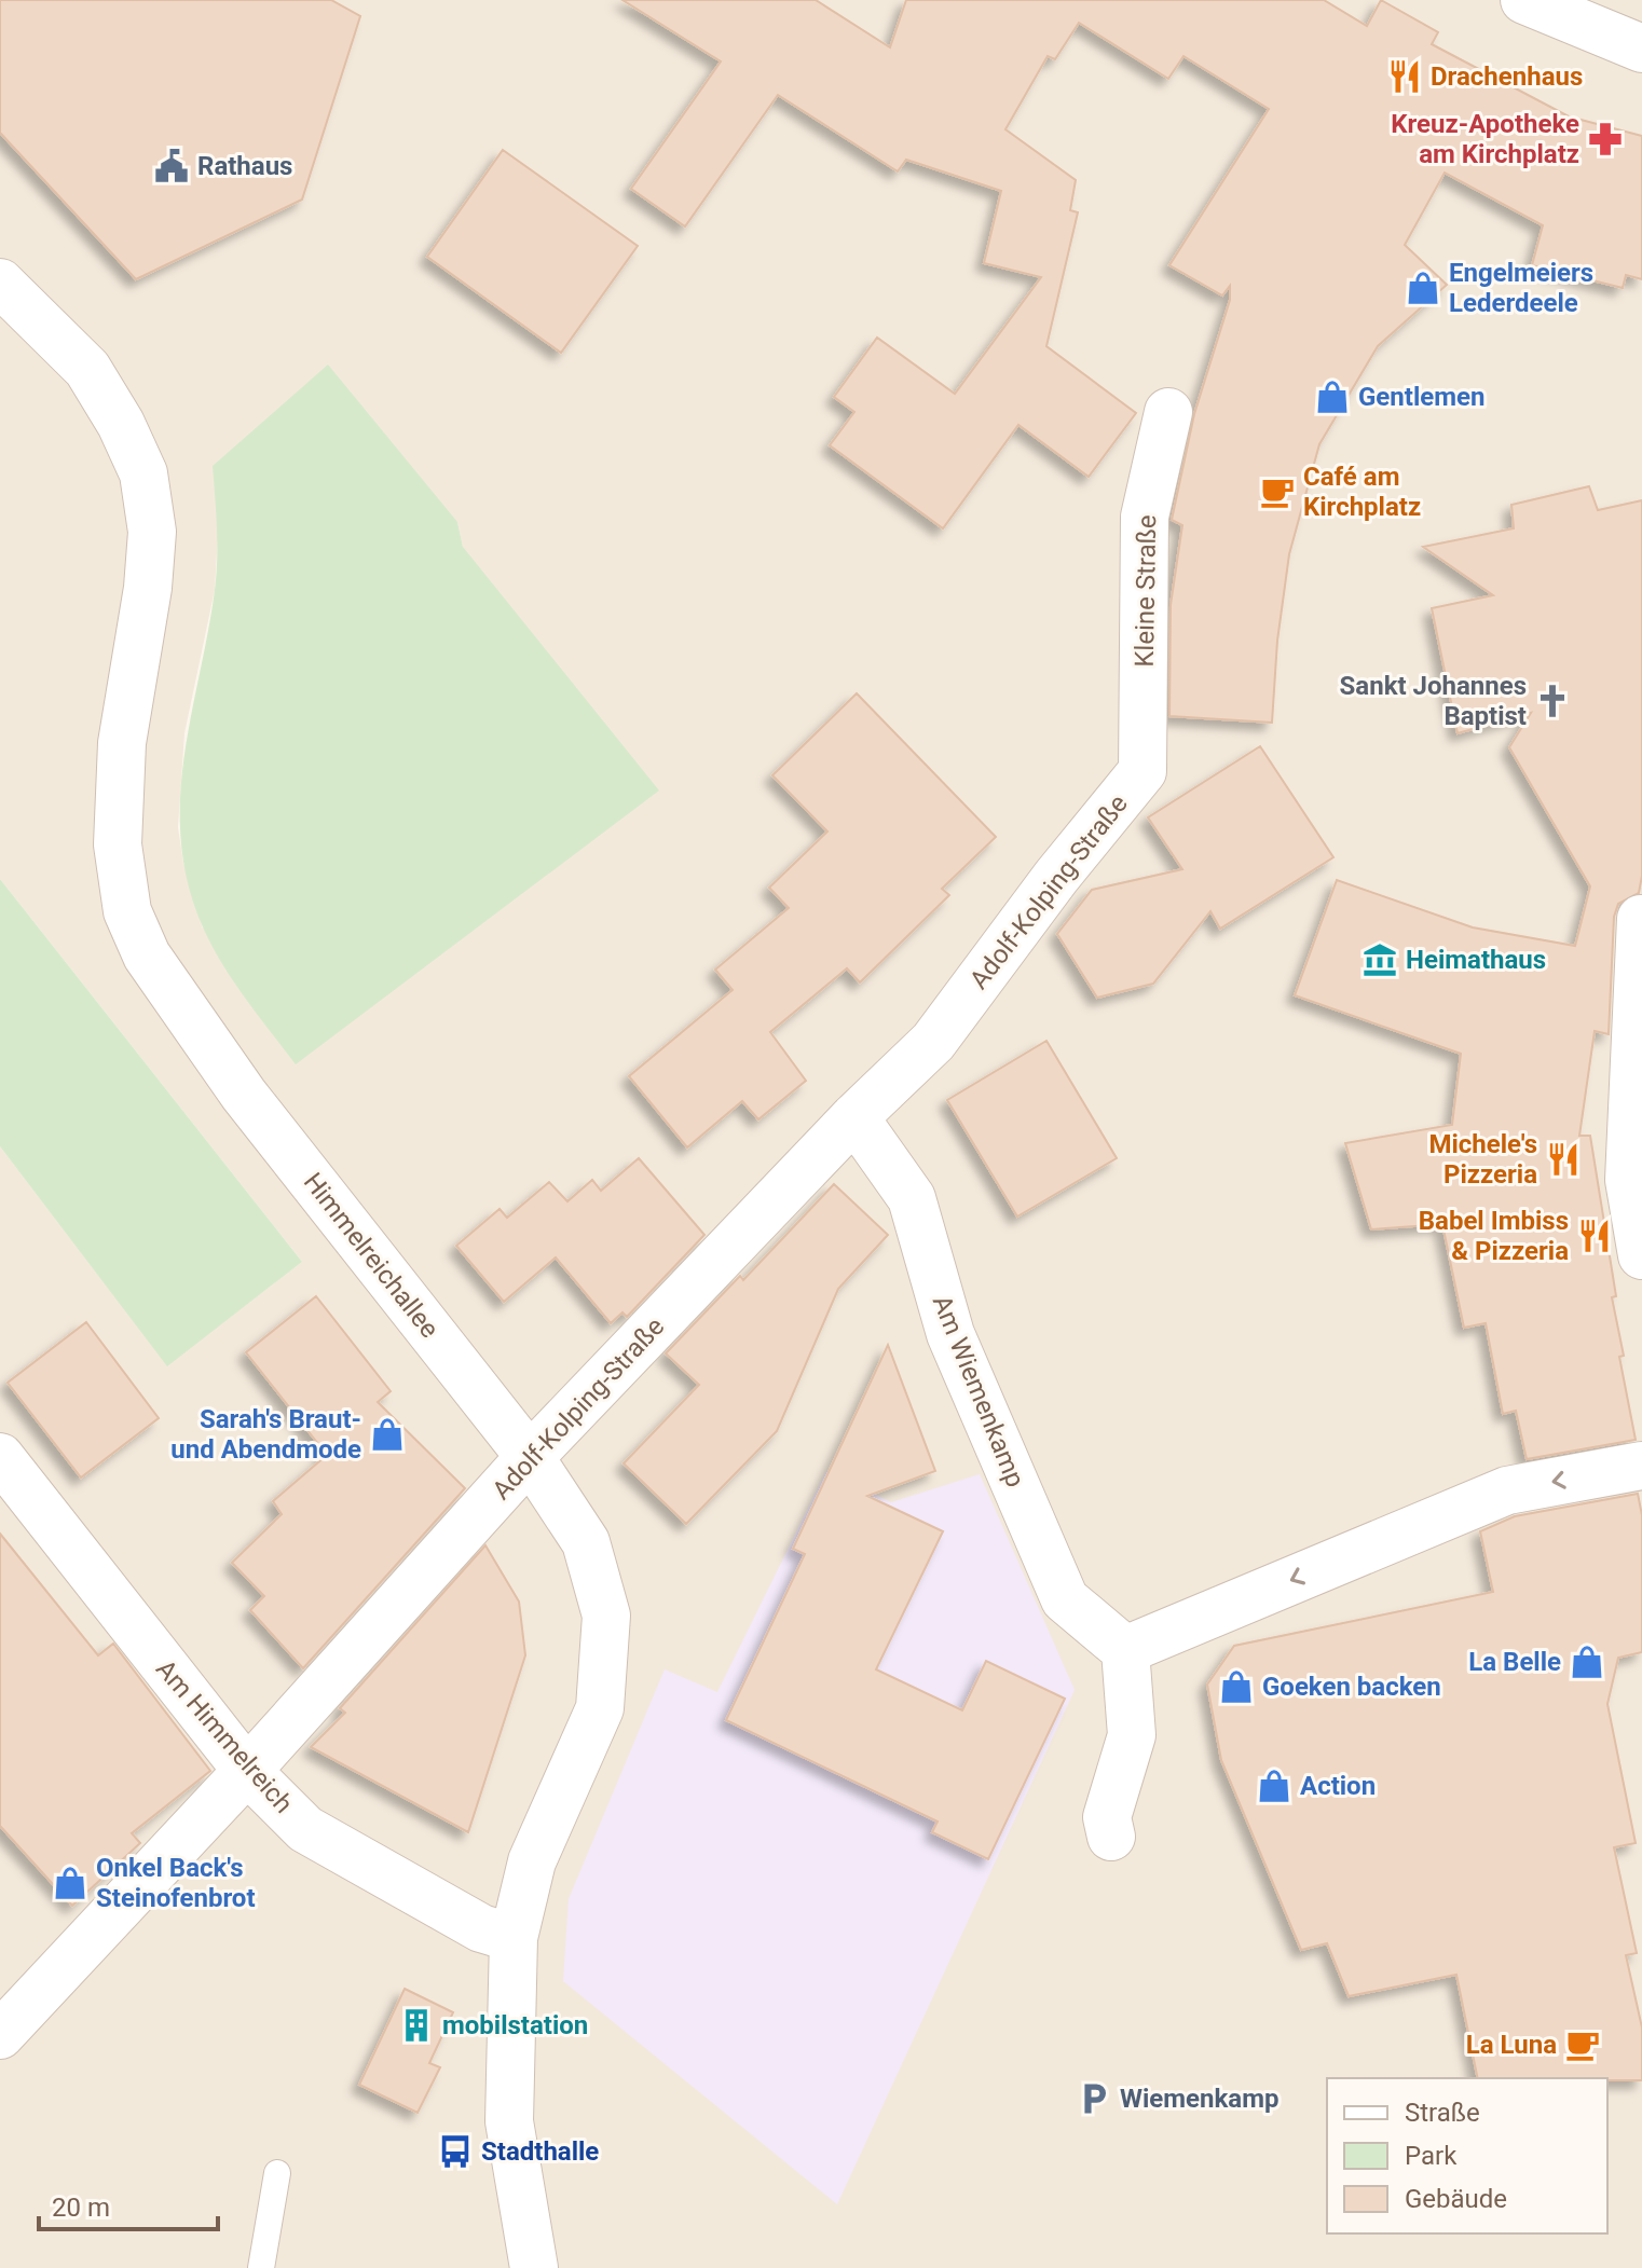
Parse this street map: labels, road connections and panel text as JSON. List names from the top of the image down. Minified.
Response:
{"streets":{"street":["Kleine Straße","Adolf-Kolping-Straße","Himmelreichallee","Am Wiemenkamp","Am Himmelreich"]},"crossings":[["Kleine Straße","Adolf-Kolping-Straße"],["Adolf-Kolping-Straße","Himmelreichallee"],["Adolf-Kolping-Straße","Am Wiemenkamp"],["Adolf-Kolping-Straße","Am Himmelreich"],["Himmelreichallee","Am Himmelreich"]],"places":{"restaurant":["Drachenhaus","Michele's Pizzeria","Babel Imbiss & Pizzeria"],"pharmacy":["Kreuz-Apotheke am Kirchplatz"],"public building":["Rathaus"],"shop":["Engelmeiers Lederdeele","Gentlemen","Sarah's Braut- und Abendmode","La Belle","Goeken backen","Action","Onkel Back's Steinofenbrot"],"cafe":["Café am Kirchplatz","La Luna"],"church":["Sankt Johannes Baptist"],"museum":["Heimathaus"],"building":["mobilstation"],"parking":["Wiemenkamp"],"bus stop":["Stadthalle"]},"legend":["Straße","Park","Gebäude"],"scale_bar":"20 m"}
